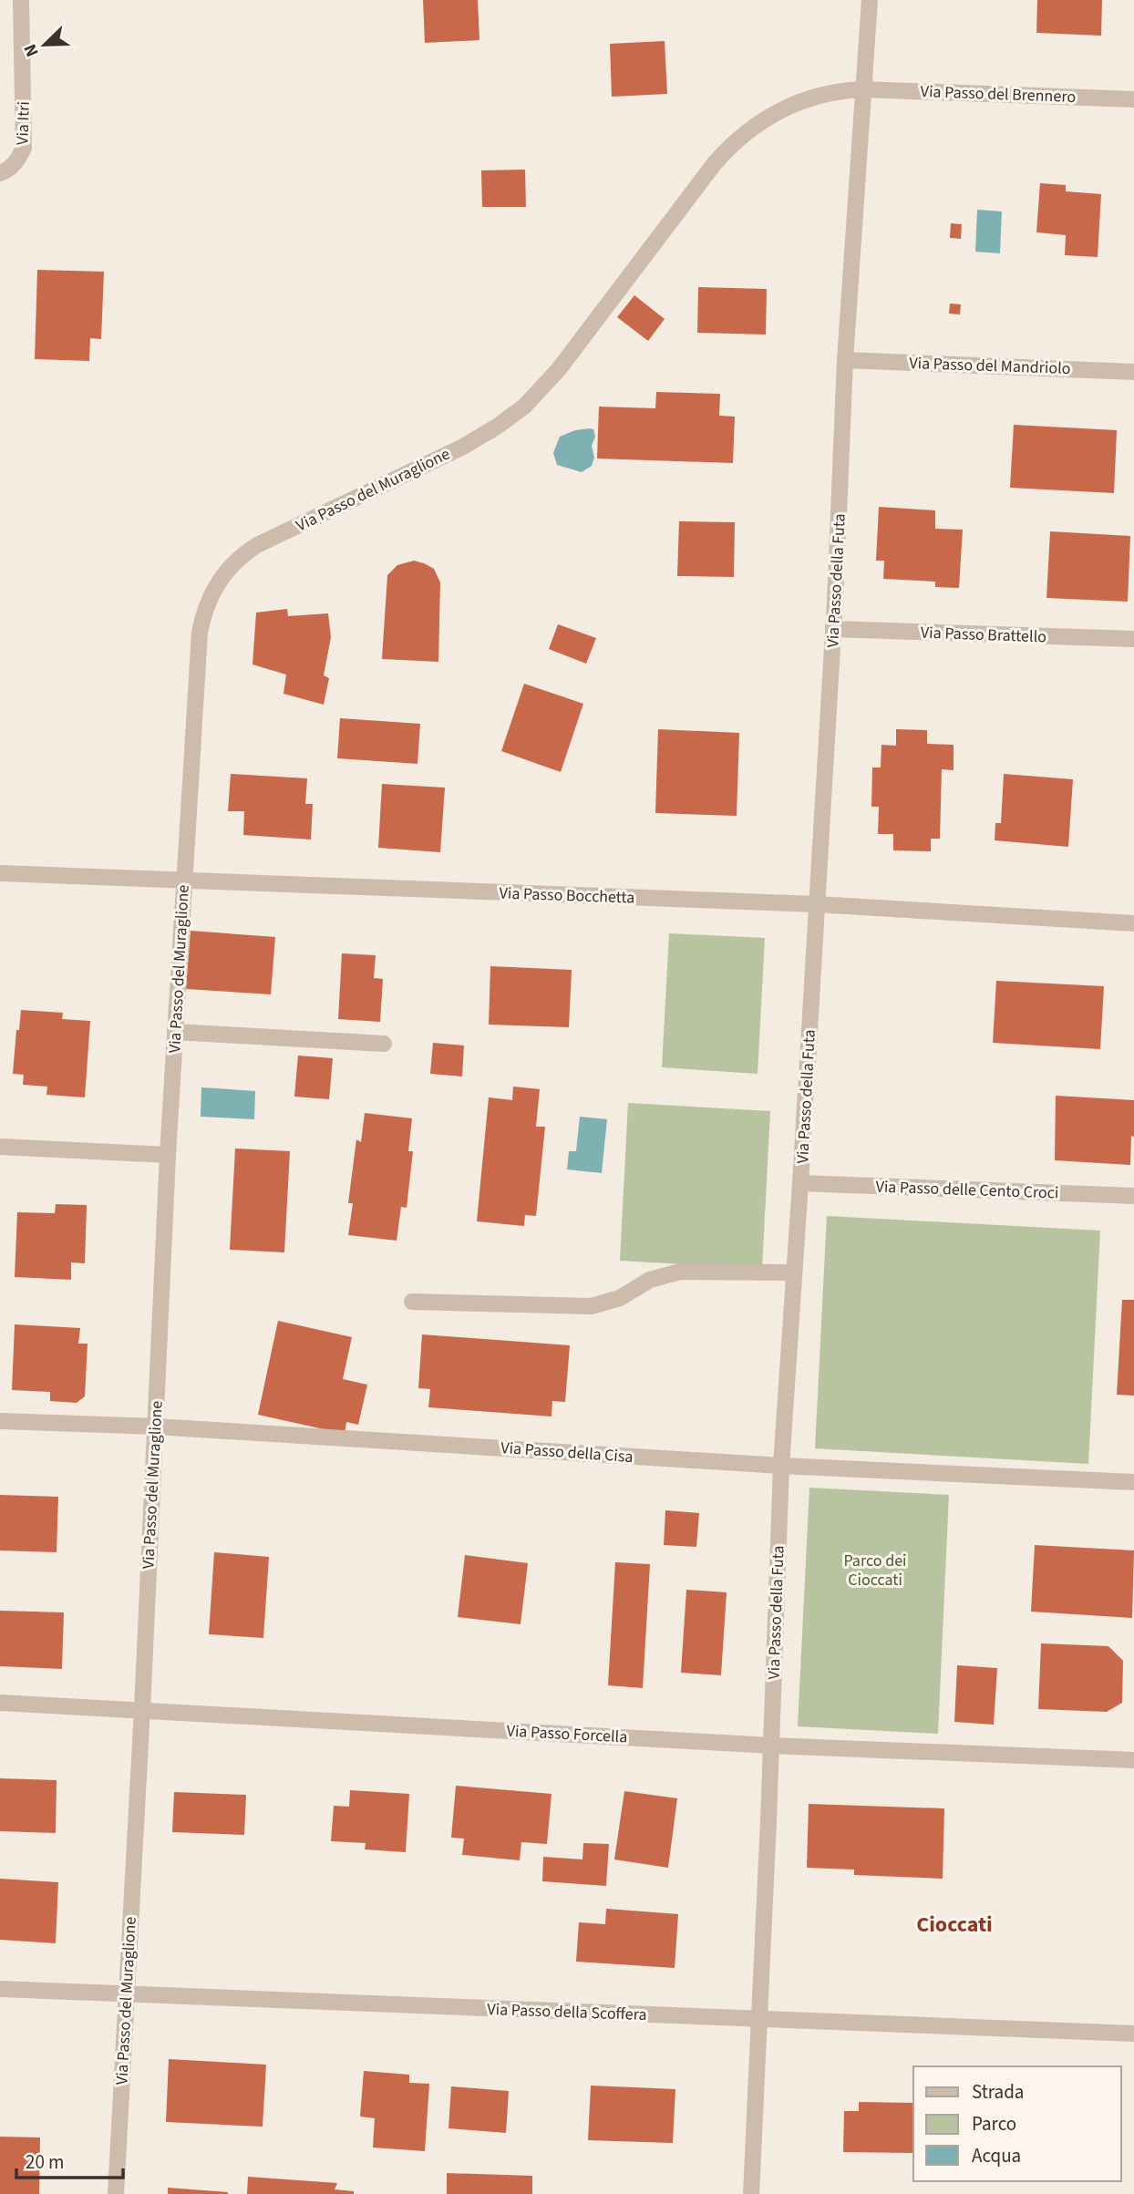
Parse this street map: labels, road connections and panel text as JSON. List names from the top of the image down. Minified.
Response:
{"streets":{"street":["Via Passo del Brennero","Via Itri","Via Passo del Mandriolo","Via Passo del Muraglione","Via Passo della Futa","Via Passo Brattello","Via Passo Bocchetta","Via Passo delle Cento Croci","Via Passo della Cisa","Via Passo Forcella","Via Passo della Scoffera"]},"crossings":[["Via Passo del Brennero","Via Passo del Muraglione"],["Via Passo del Brennero","Via Passo della Futa"],["Via Passo del Mandriolo","Via Passo della Futa"],["Via Passo del Muraglione","Via Passo della Futa"],["Via Passo del Muraglione","Via Passo Bocchetta"],["Via Passo del Muraglione","Via Passo della Cisa"],["Via Passo del Muraglione","Via Passo Forcella"],["Via Passo del Muraglione","Via Passo della Scoffera"],["Via Passo della Futa","Via Passo Brattello"],["Via Passo della Futa","Via Passo Bocchetta"],["Via Passo della Futa","Via Passo delle Cento Croci"],["Via Passo della Futa","Via Passo della Cisa"],["Via Passo della Futa","Via Passo Forcella"],["Via Passo della Futa","Via Passo della Scoffera"]],"districts":["Cioccati"],"parks":["Parco dei Cioccati"],"legend":["Strada","Parco","Acqua"],"scale_bar":"20 m","north":"bottom left"}
